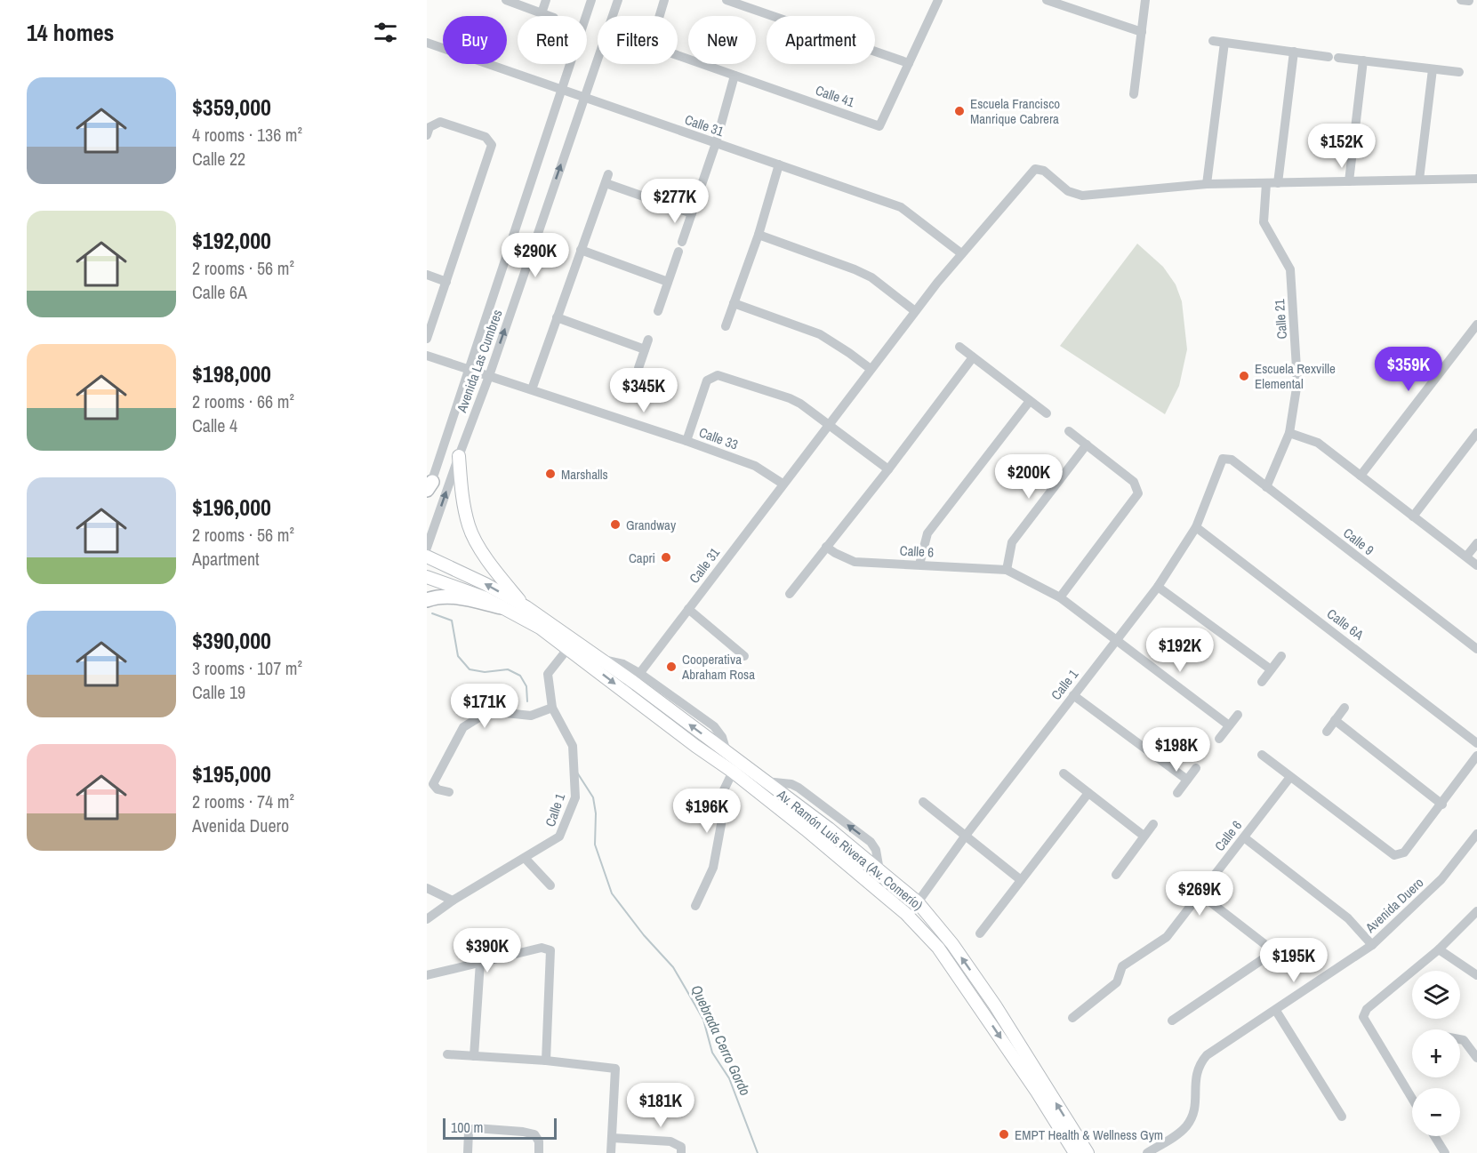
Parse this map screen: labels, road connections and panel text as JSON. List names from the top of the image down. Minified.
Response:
{"streets":{"main road":["Av. Ramón Luis Rivera (Av. Comerío)"],"street":["Calle 41","Calle 31","Calle 21","Avenida Las Cumbres","Calle 33","Calle 9","Calle 6","Calle 6A","Calle 1","Avenida Duero"]},"crossings":[["Calle 31","Avenida Las Cumbres"],["Calle 31","Calle 33"],["Calle 31","Av. Ramón Luis Rivera (Av. Comerío)"],["Calle 21","Calle 9"],["Avenida Las Cumbres","Calle 33"],["Calle 9","Calle 1"],["Calle 6","Calle 1"],["Calle 6A","Calle 1"],["Calle 1","Av. Ramón Luis Rivera (Av. Comerío)"]],"water":["Quebrada Cerro Gordo"],"places":["Escuela Francisco Manrique Cabrera","Escuela Rexville Elemental","Marshalls","Grandway","Capri","Cooperativa Abraham Rosa","EMPT Health & Wellness Gym"],"scale_bar":"100 m","page":{"heading":"14 homes","chip":["Buy","Rent","Filters","New","Apartment"],"list":[{"name":"$359,000","note":"4 rooms · 136 m² · Calle 22"},{"name":"$192,000","note":"2 rooms · 56 m² · Calle 6A"},{"name":"$198,000","note":"2 rooms · 66 m² · Calle 4"},{"name":"$196,000","note":"2 rooms · 56 m² · Apartment"},{"name":"$390,000","note":"3 rooms · 107 m² · Calle 19"},{"name":"$195,000","note":"2 rooms · 74 m² · Avenida Duero"}],"price":["$152K","$277K","$290K","$359K","$345K","$200K","$192K","$171K","$198K","$196K","$269K","$390K","$195K","$181K"],"map_buttons":["+","−"],"scale":"100 m"}}
